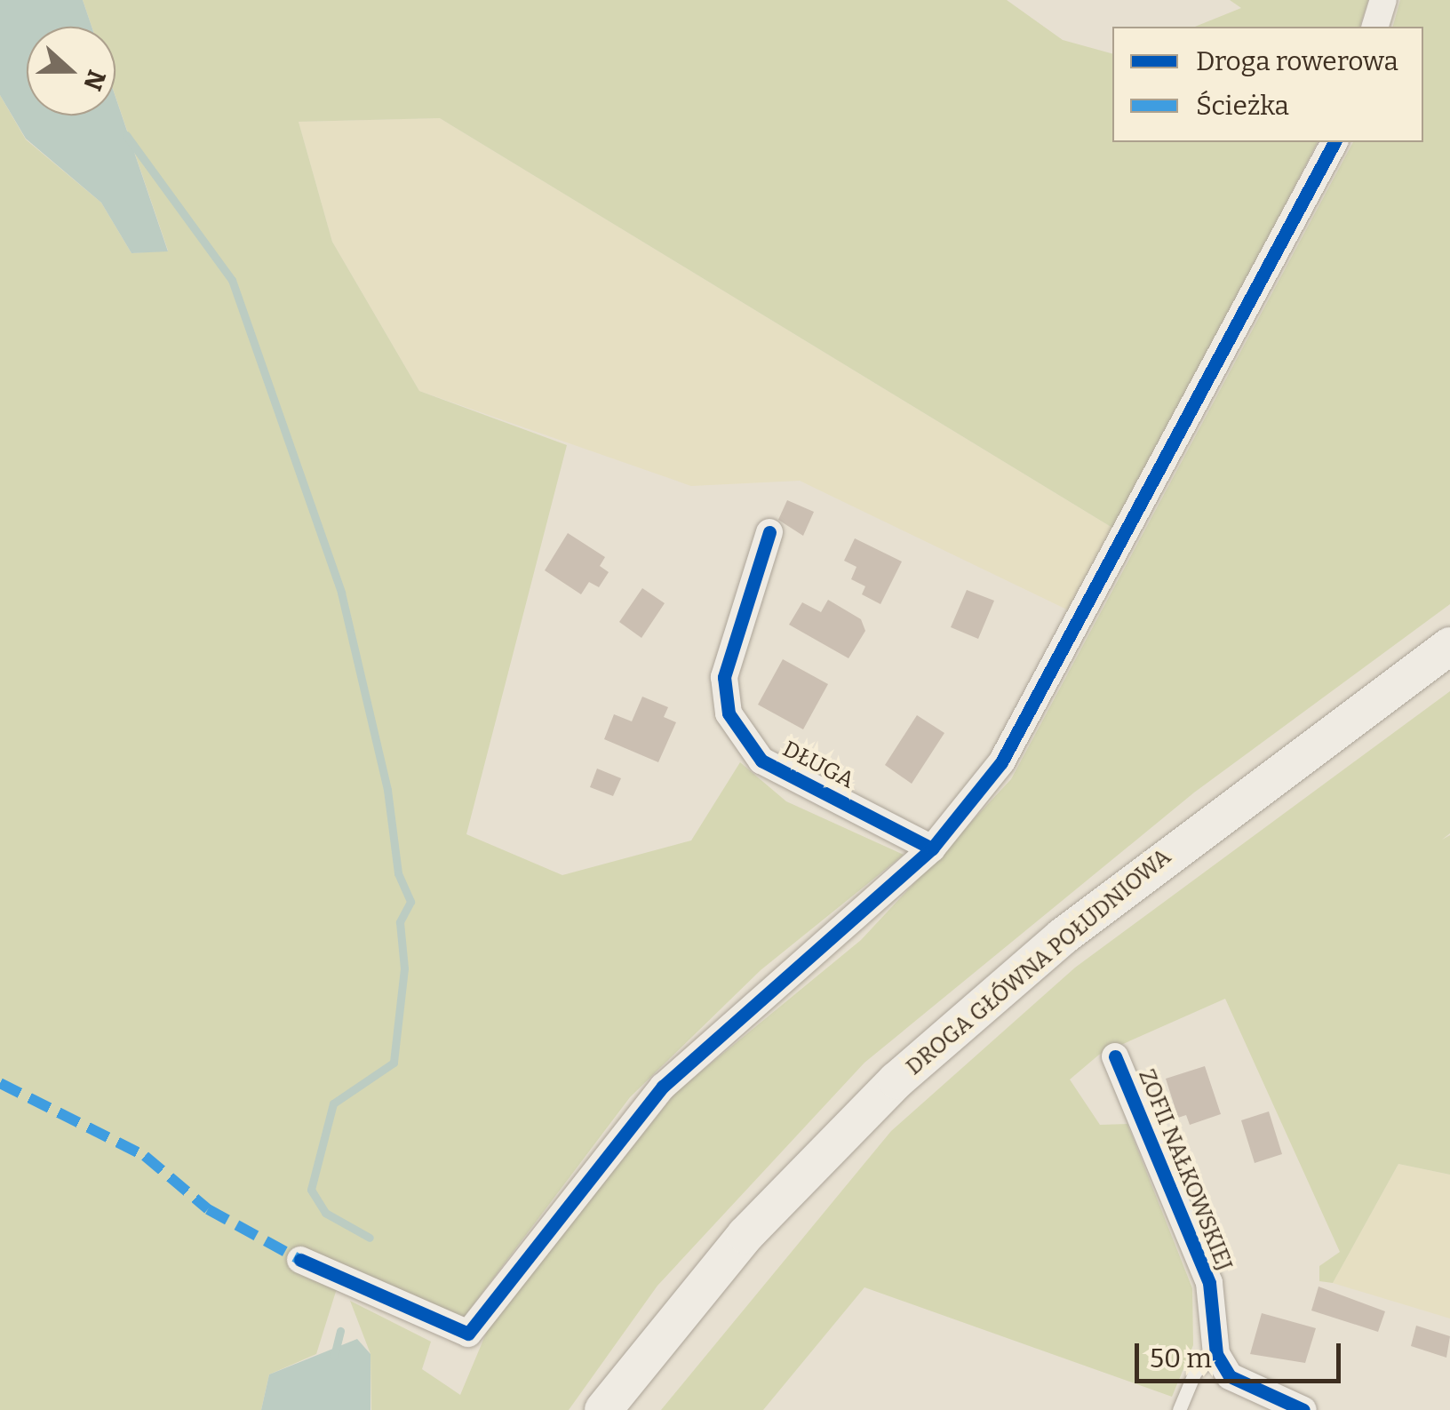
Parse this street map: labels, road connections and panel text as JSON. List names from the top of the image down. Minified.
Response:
{"streets":{"main road":["DROGA GŁÓWNA POŁUDNIOWA"],"street":["DŁUGA","ZOFII NAŁKOWSKIEJ"]},"legend":["Droga rowerowa","Ścieżka"],"scale_bar":"50 m","north":"right"}
